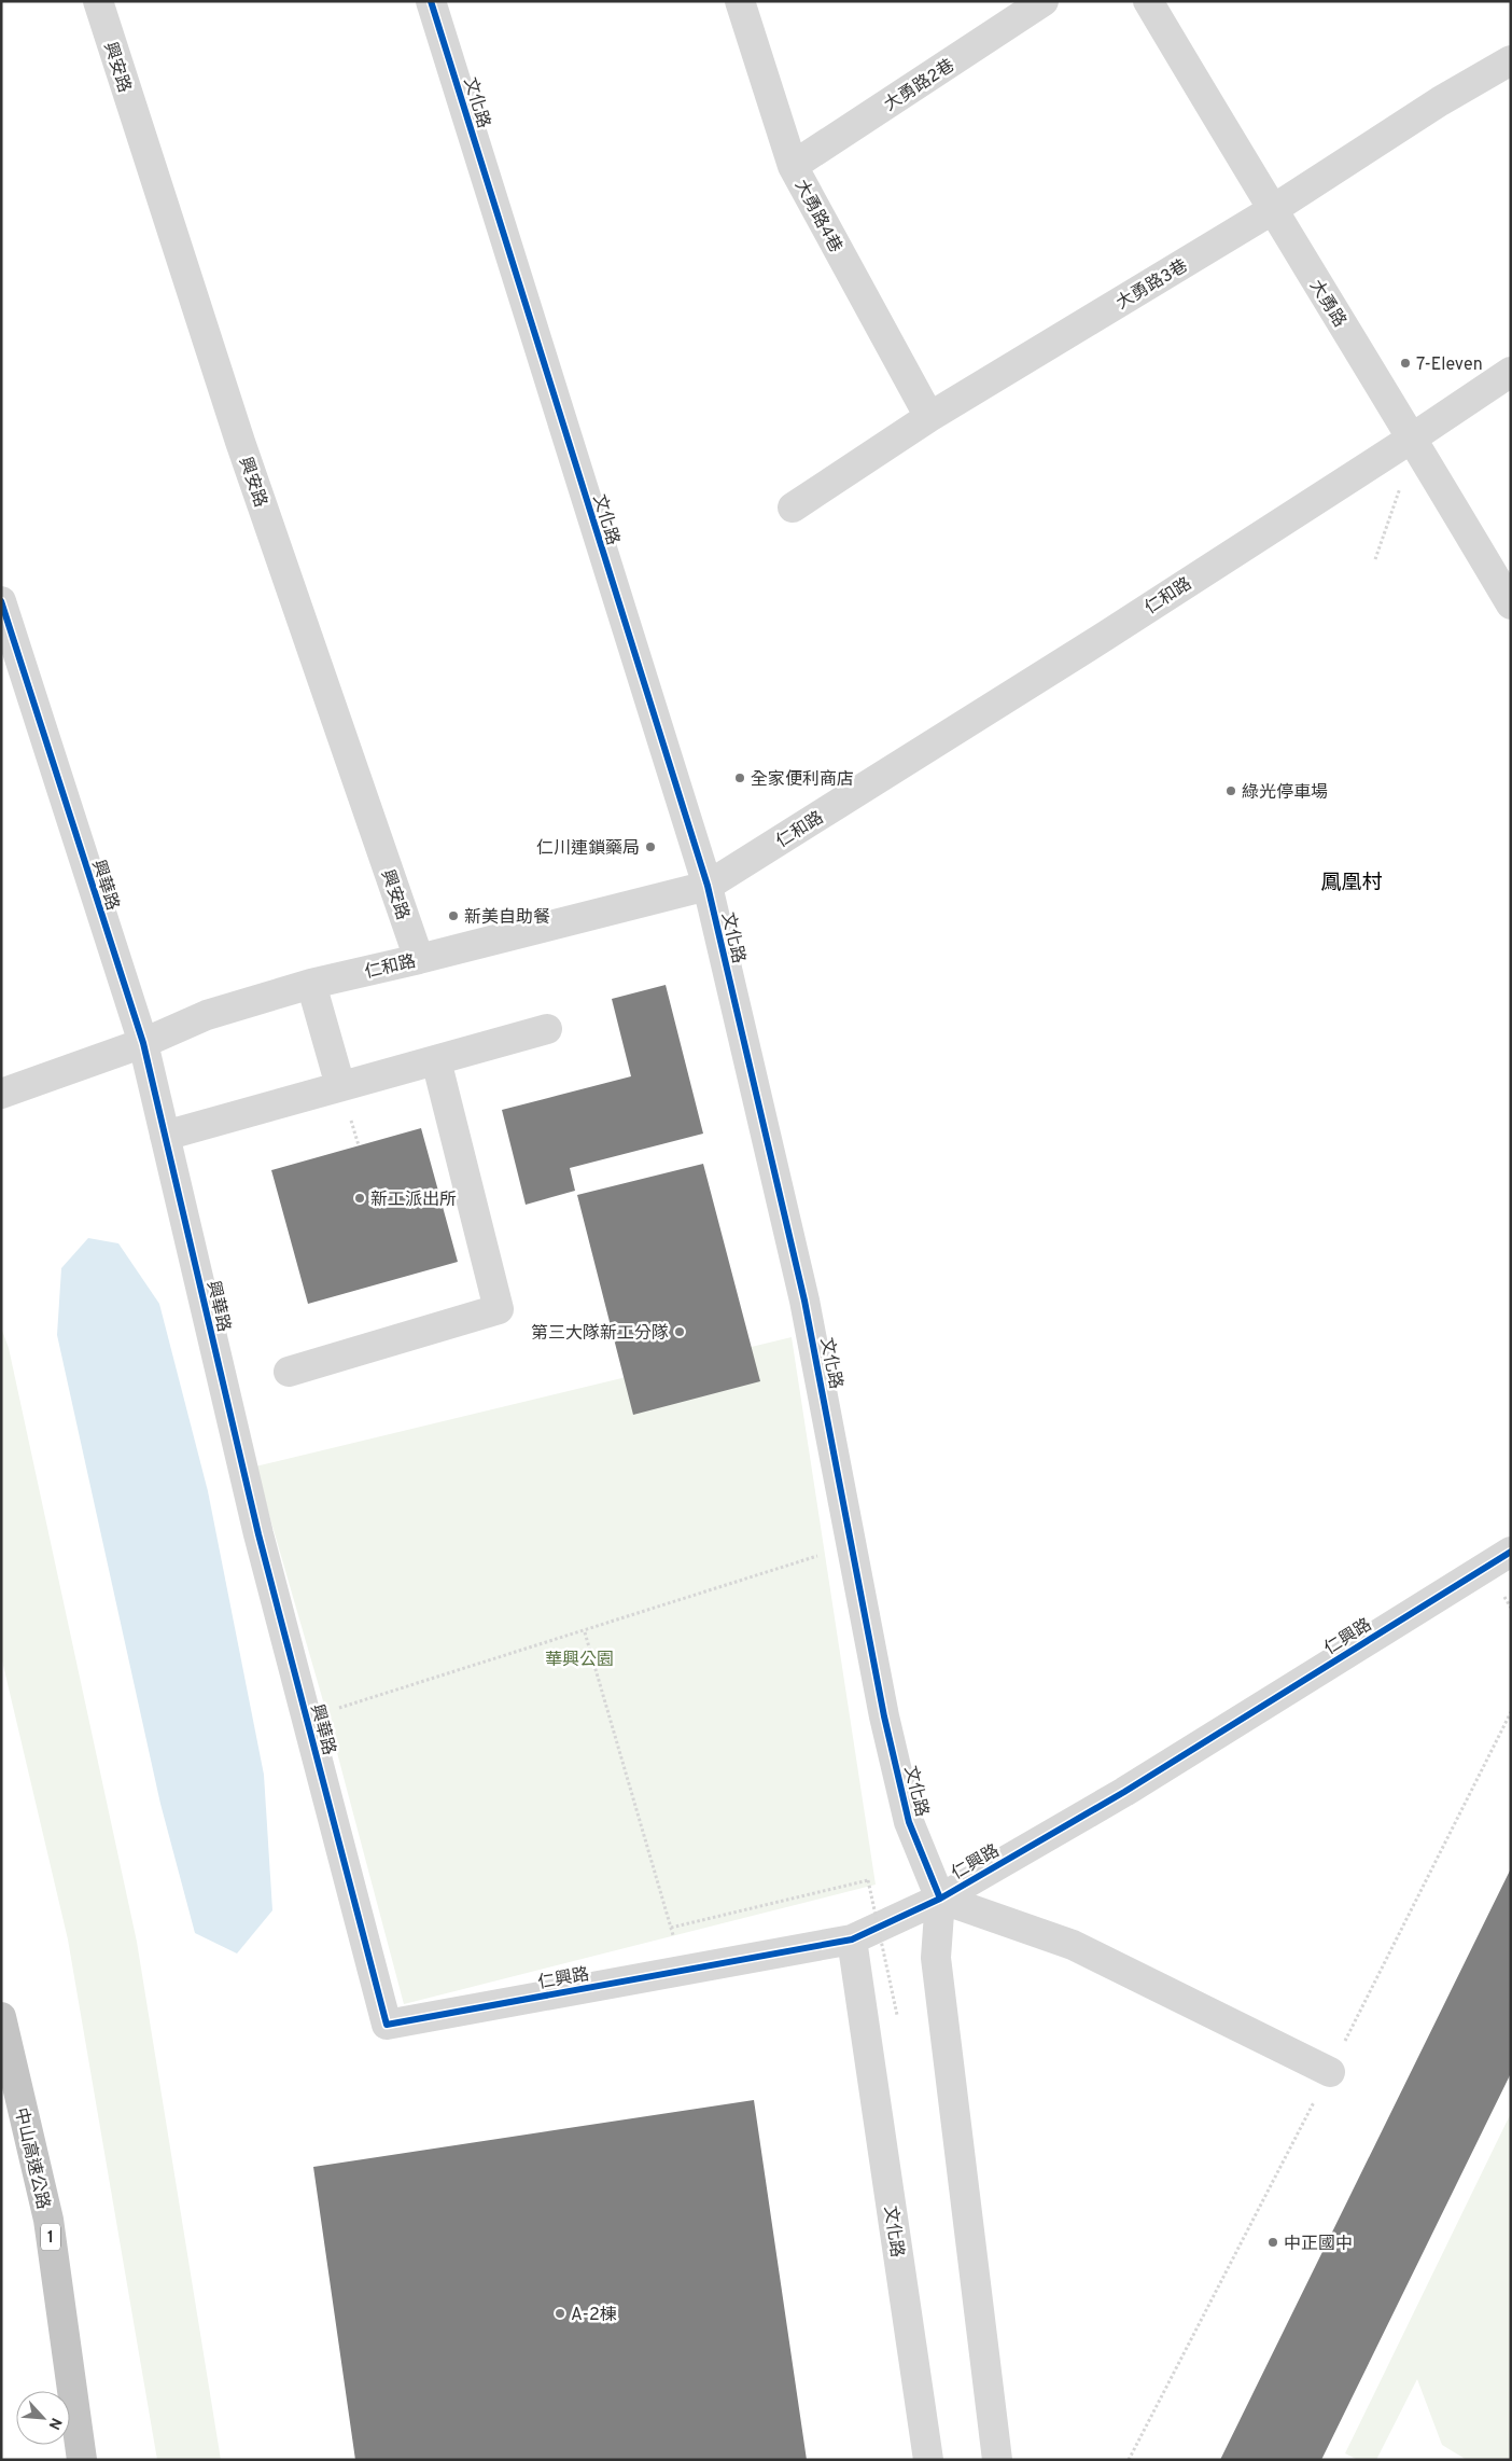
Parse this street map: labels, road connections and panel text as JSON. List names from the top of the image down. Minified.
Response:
{"streets":{"highway":["中山高速公路","1"],"street":["興安路","大勇路2巷","文化路","大勇路4巷","大勇路3巷","大勇路","仁和路","興華路","仁興路"]},"crossings":[["興安路","仁和路"],["大勇路2巷","大勇路4巷"],["文化路","仁和路"],["文化路","仁興路"],["大勇路4巷","大勇路3巷"],["大勇路3巷","大勇路"],["大勇路","仁和路"],["仁和路","興華路"],["興華路","仁興路"]],"districts":["鳳凰村"],"parks":["華興公園"],"places":["7-Eleven","全家便利商店","綠光停車場","仁川連鎖藥局","新美自助餐","新工派出所","第三大隊新工分隊","中正國中","A-2棟"],"north":"bottom right"}
